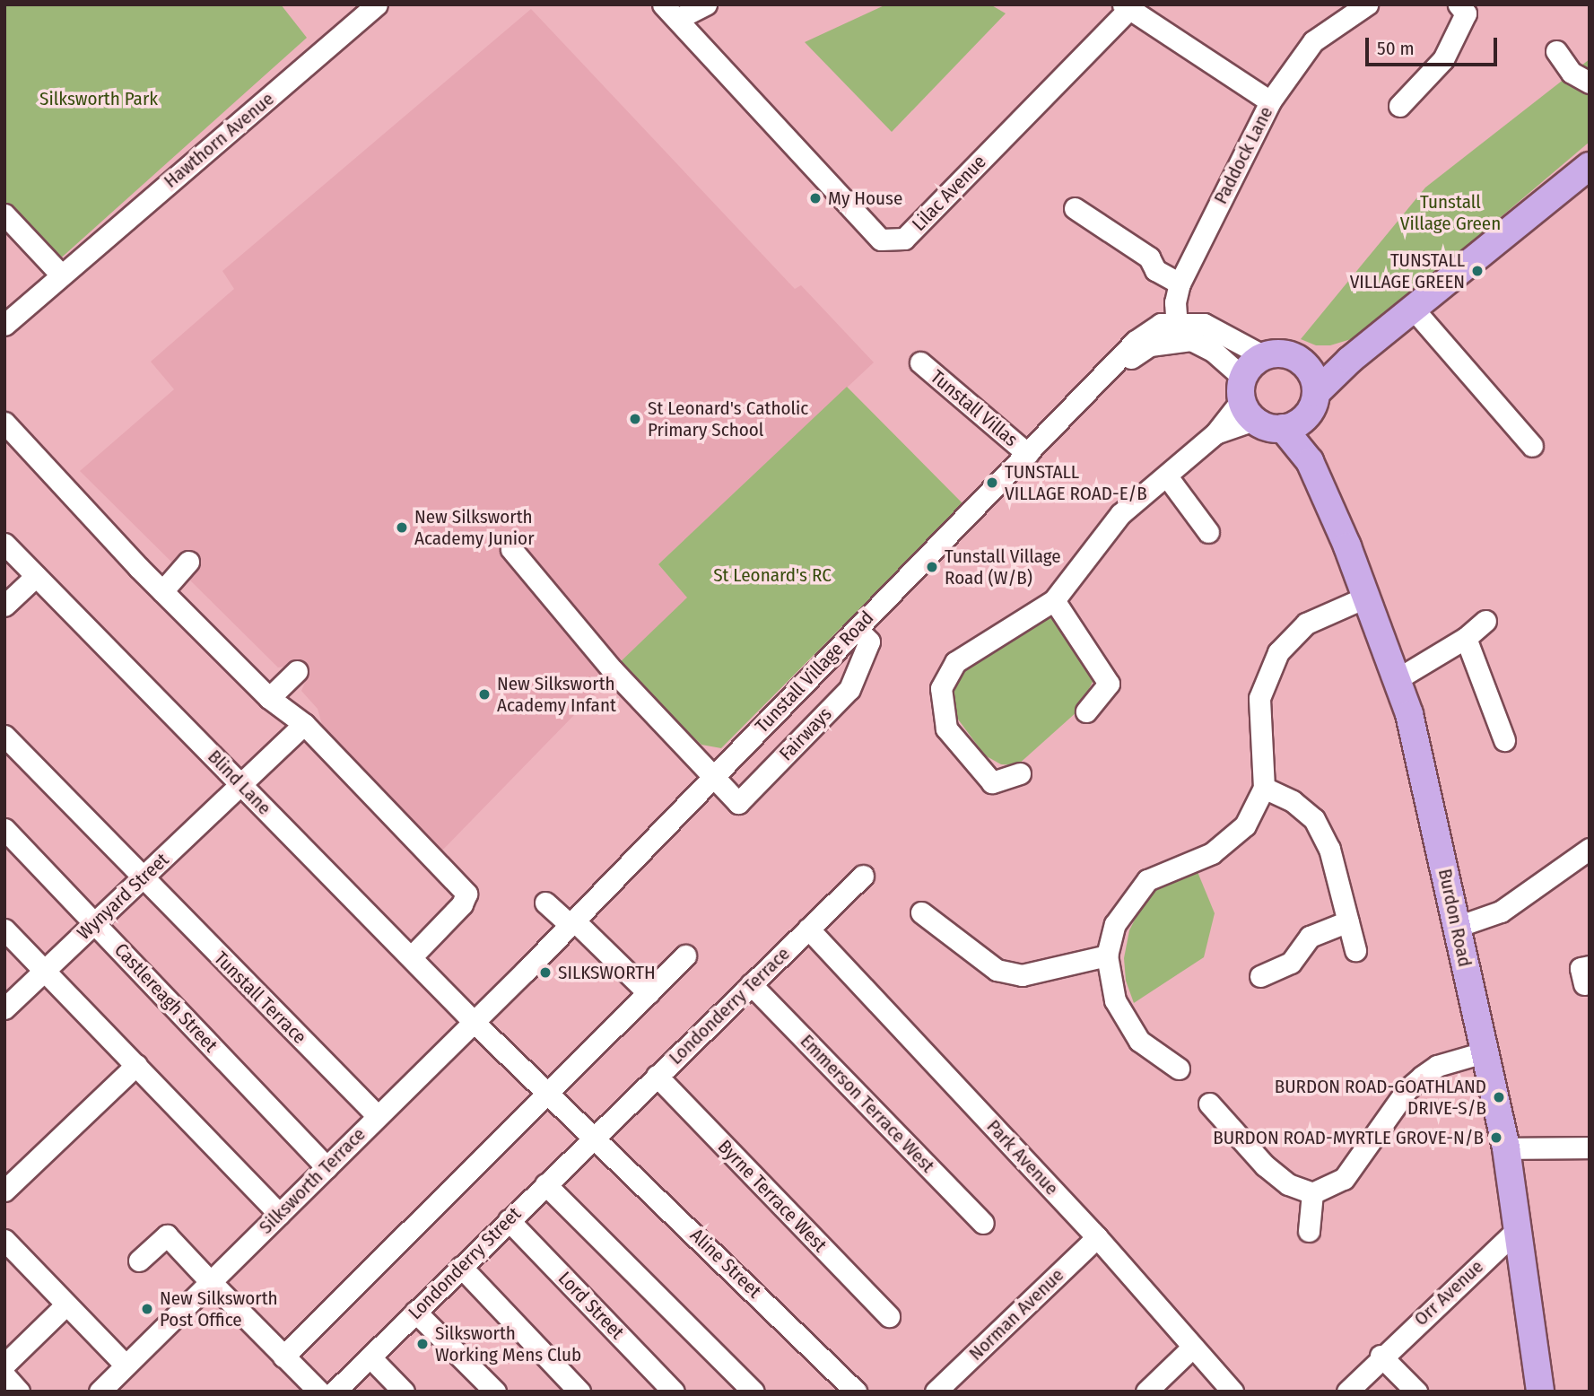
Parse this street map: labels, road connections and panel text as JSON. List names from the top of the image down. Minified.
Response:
{"streets":{"main road":["Burdon Road"],"street":["Hawthorn Avenue","Paddock Lane","Lilac Avenue","Tunstall Villas","Tunstall Village Road","Fairways","Blind Lane","Wynyard Street","Castlereagh Street","Tunstall Terrace","Londonderry Terrace","Emmerson Terrace West","Park Avenue","Silksworth Terrace","Byrne Terrace West","Londonderry Street","Aline Street","Orr Avenue","Lord Street","Norman Avenue"]},"crossings":[["Paddock Lane","Tunstall Village Road"],["Tunstall Villas","Tunstall Village Road"],["Tunstall Village Road","Fairways"],["Tunstall Village Road","Burdon Road"],["Tunstall Village Road","Silksworth Terrace"],["Blind Lane","Wynyard Street"],["Blind Lane","Silksworth Terrace"],["Blind Lane","Aline Street"],["Wynyard Street","Castlereagh Street"],["Wynyard Street","Tunstall Terrace"],["Burdon Road","Orr Avenue"],["Castlereagh Street","Silksworth Terrace"],["Tunstall Terrace","Silksworth Terrace"],["Londonderry Terrace","Emmerson Terrace West"],["Londonderry Terrace","Park Avenue"],["Londonderry Terrace","Byrne Terrace West"],["Londonderry Terrace","Londonderry Street"],["Londonderry Terrace","Aline Street"],["Park Avenue","Norman Avenue"],["Londonderry Street","Aline Street"],["Londonderry Street","Lord Street"]],"parks":["Silksworth Park","Tunstall Village Green","St Leonard's RC"],"places":["My House","TUNSTALL VILLAGE GREEN","St Leonard's Catholic Primary School","TUNSTALL VILLAGE ROAD-E/B","New Silksworth Academy Junior","Tunstall Village Road (W/B)","New Silksworth Academy Infant","SILKSWORTH","BURDON ROAD-GOATHLAND DRIVE-S/B","BURDON ROAD-MYRTLE GROVE-N/B","New Silksworth Post Office","Silksworth Working Mens Club"],"scale_bar":"50 m"}
